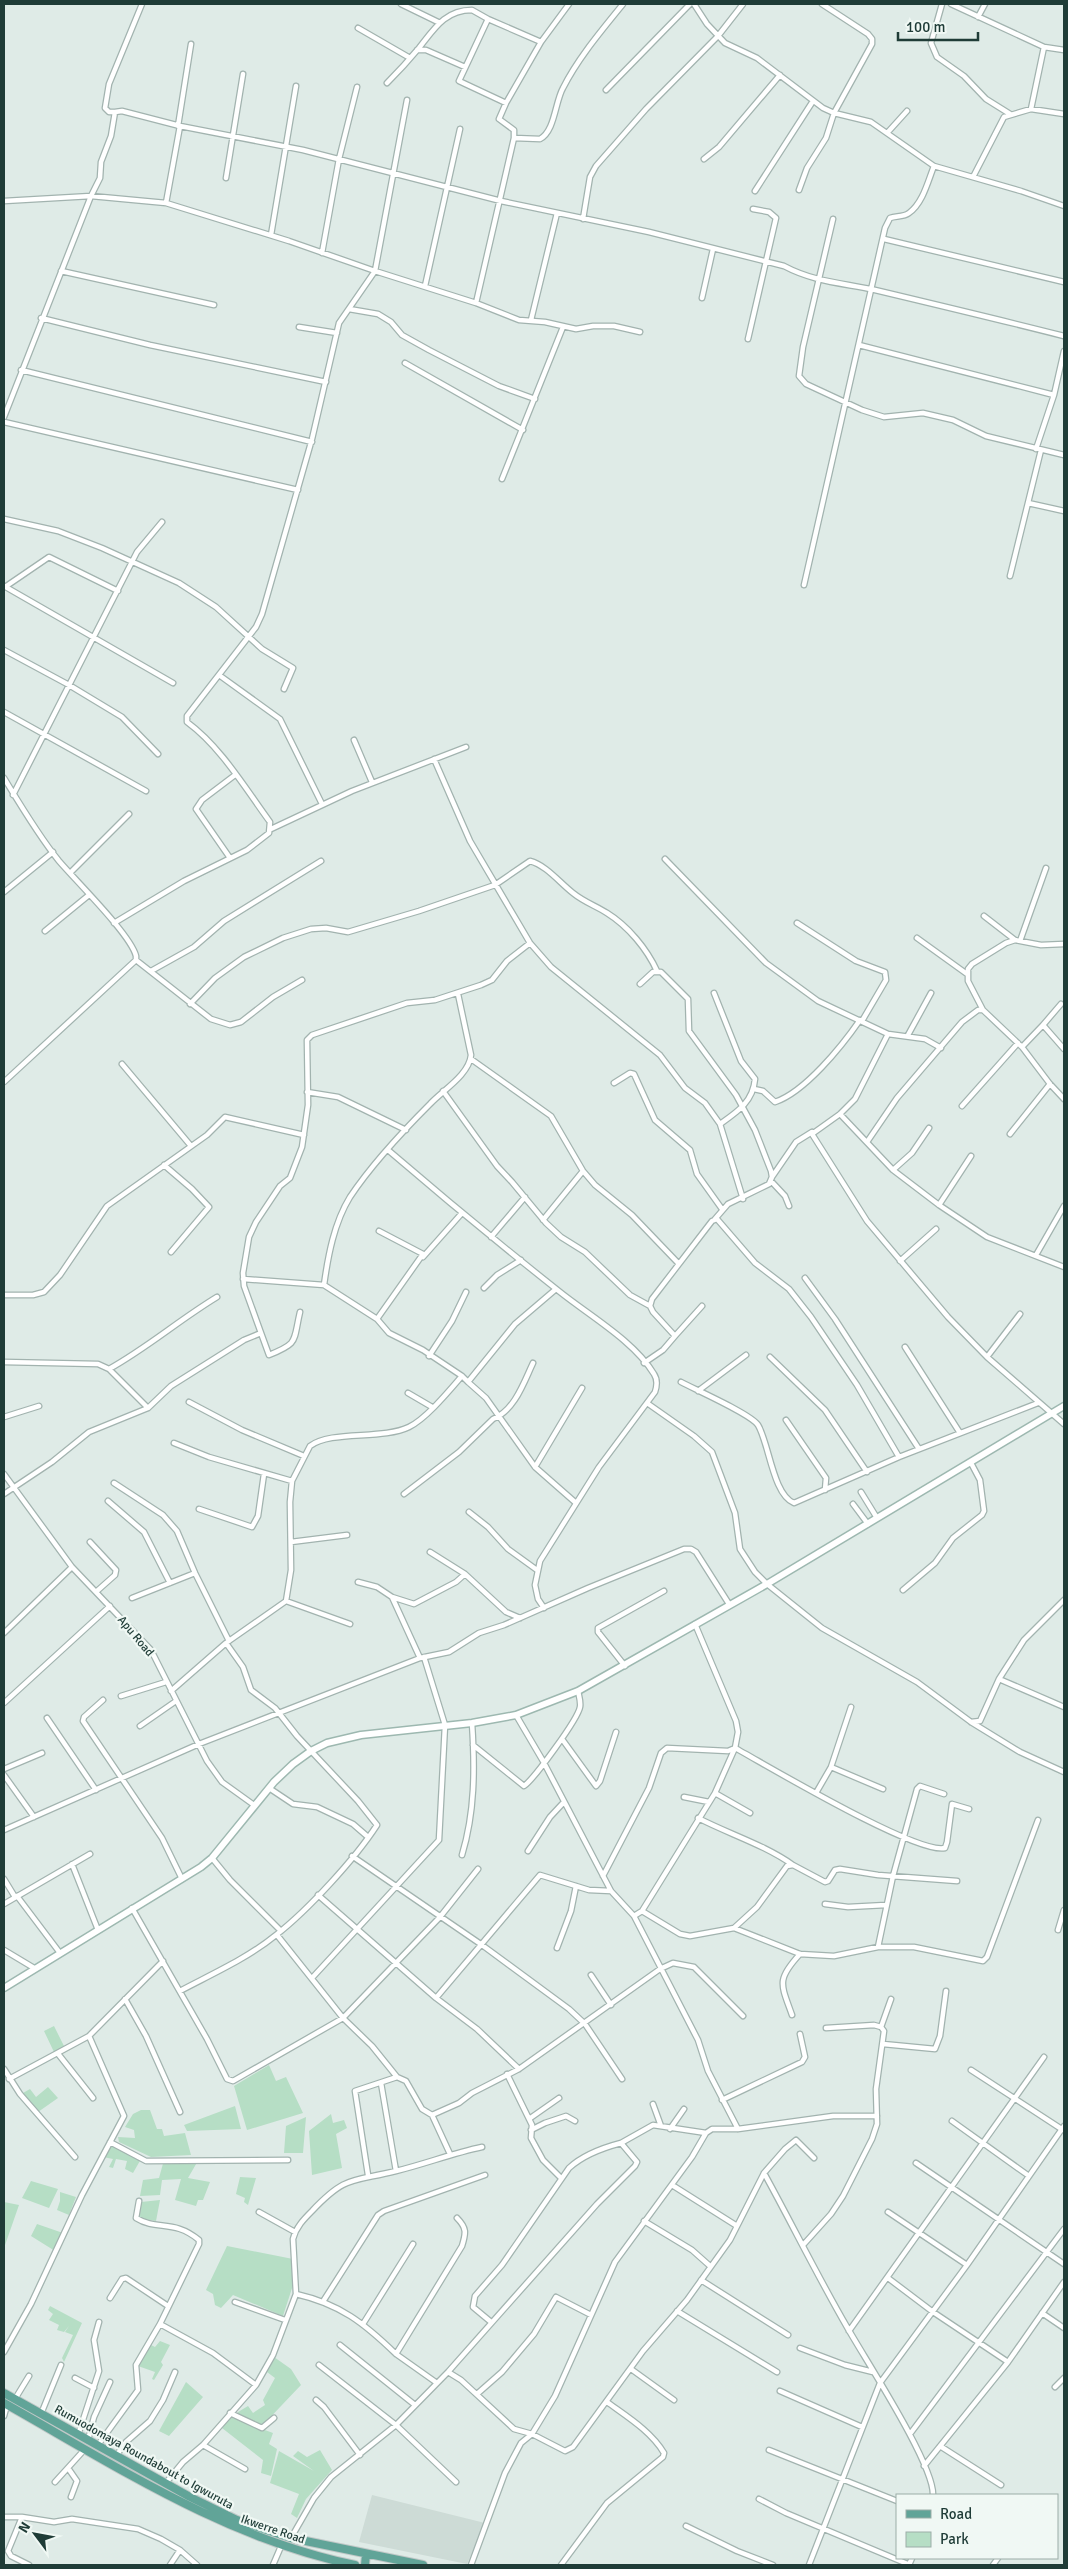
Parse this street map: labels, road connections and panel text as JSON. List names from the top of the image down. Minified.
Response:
{"streets":{"main road":["Rumuodomaya Roundabout to Igwuruta","Ikwerre Road"],"street":["Apu Road"]},"legend":["Road","Park"],"scale_bar":"100 m","north":"top left"}
